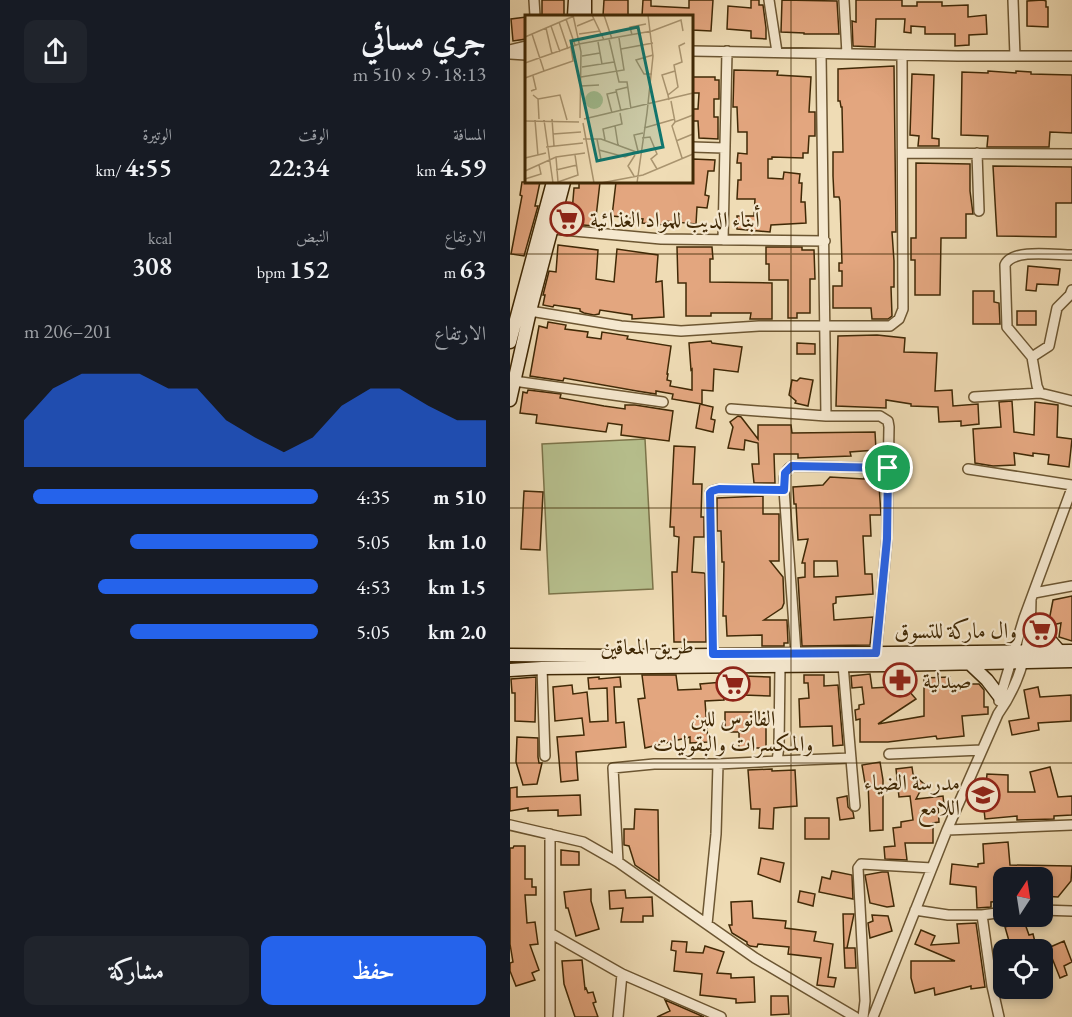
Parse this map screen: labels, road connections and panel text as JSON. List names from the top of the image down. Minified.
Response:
{"streets":{"street":["طريق المعاقين"]},"places":{"supermarket":["أبناء الديب للمواد الغذائية","وال ماركة للتسوق","الفانوس للبن والمكسرات والبقوليات"],"pharmacy":["صيدلية"],"school or university":["مدرسة الضياء اللامع"]},"north":"top","page":{"heading":["جري مسائي","18:13 · 9 × 510 m"],"stats":[["المسافة","4.59 km"],["الوقت","22:34"],["الوتيرة","4:55 /km"],["الارتفاع","63 m"],["النبض","152 bpm"],["kcal","308"]],"chart":["الارتفاع","201–206 m"],"list":[{"name":"510 m","note":"4:35"},{"name":"1.0 km","note":"5:05"},{"name":"1.5 km","note":"4:53"},{"name":"2.0 km","note":"5:05"}],"buttons":["حفظ","مشاركة"]}}
